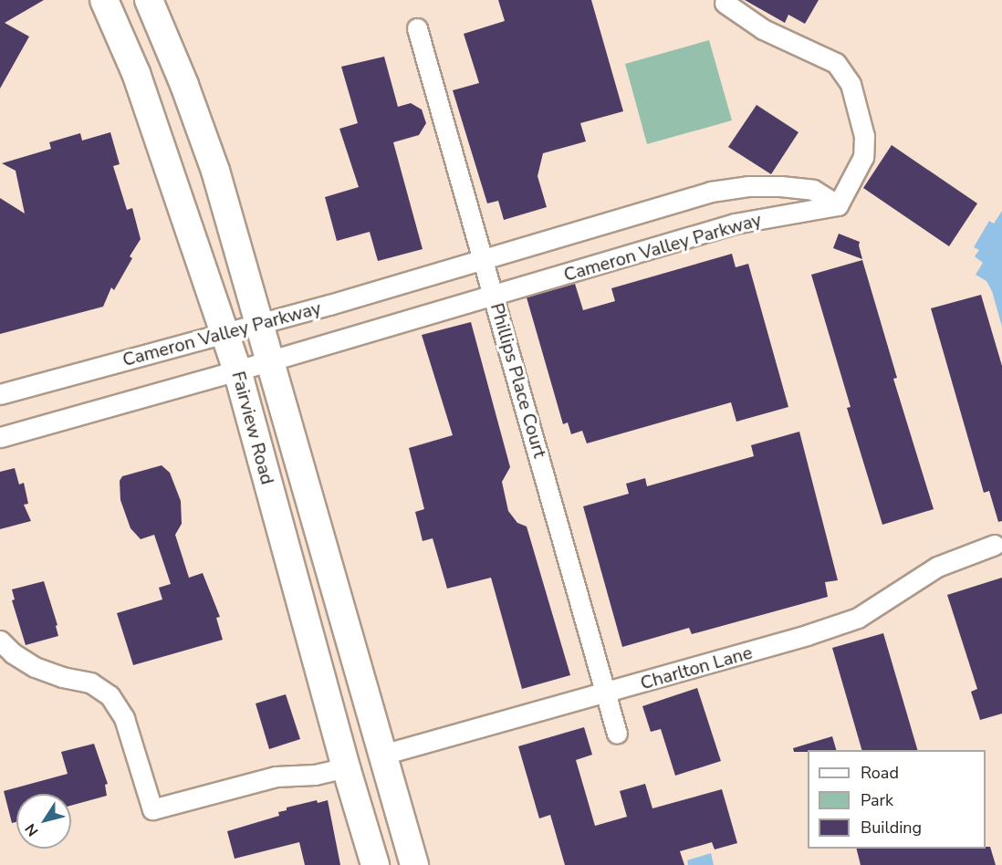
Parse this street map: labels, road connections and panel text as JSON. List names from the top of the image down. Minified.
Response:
{"streets":{"main road":["Fairview Road"],"street":["Cameron Valley Parkway","Phillips Place Court","Charlton Lane"]},"crossings":[["Cameron Valley Parkway","Phillips Place Court"],["Cameron Valley Parkway","Fairview Road"],["Phillips Place Court","Charlton Lane"],["Fairview Road","Charlton Lane"]],"legend":["Road","Park","Building"],"north":"bottom left"}
